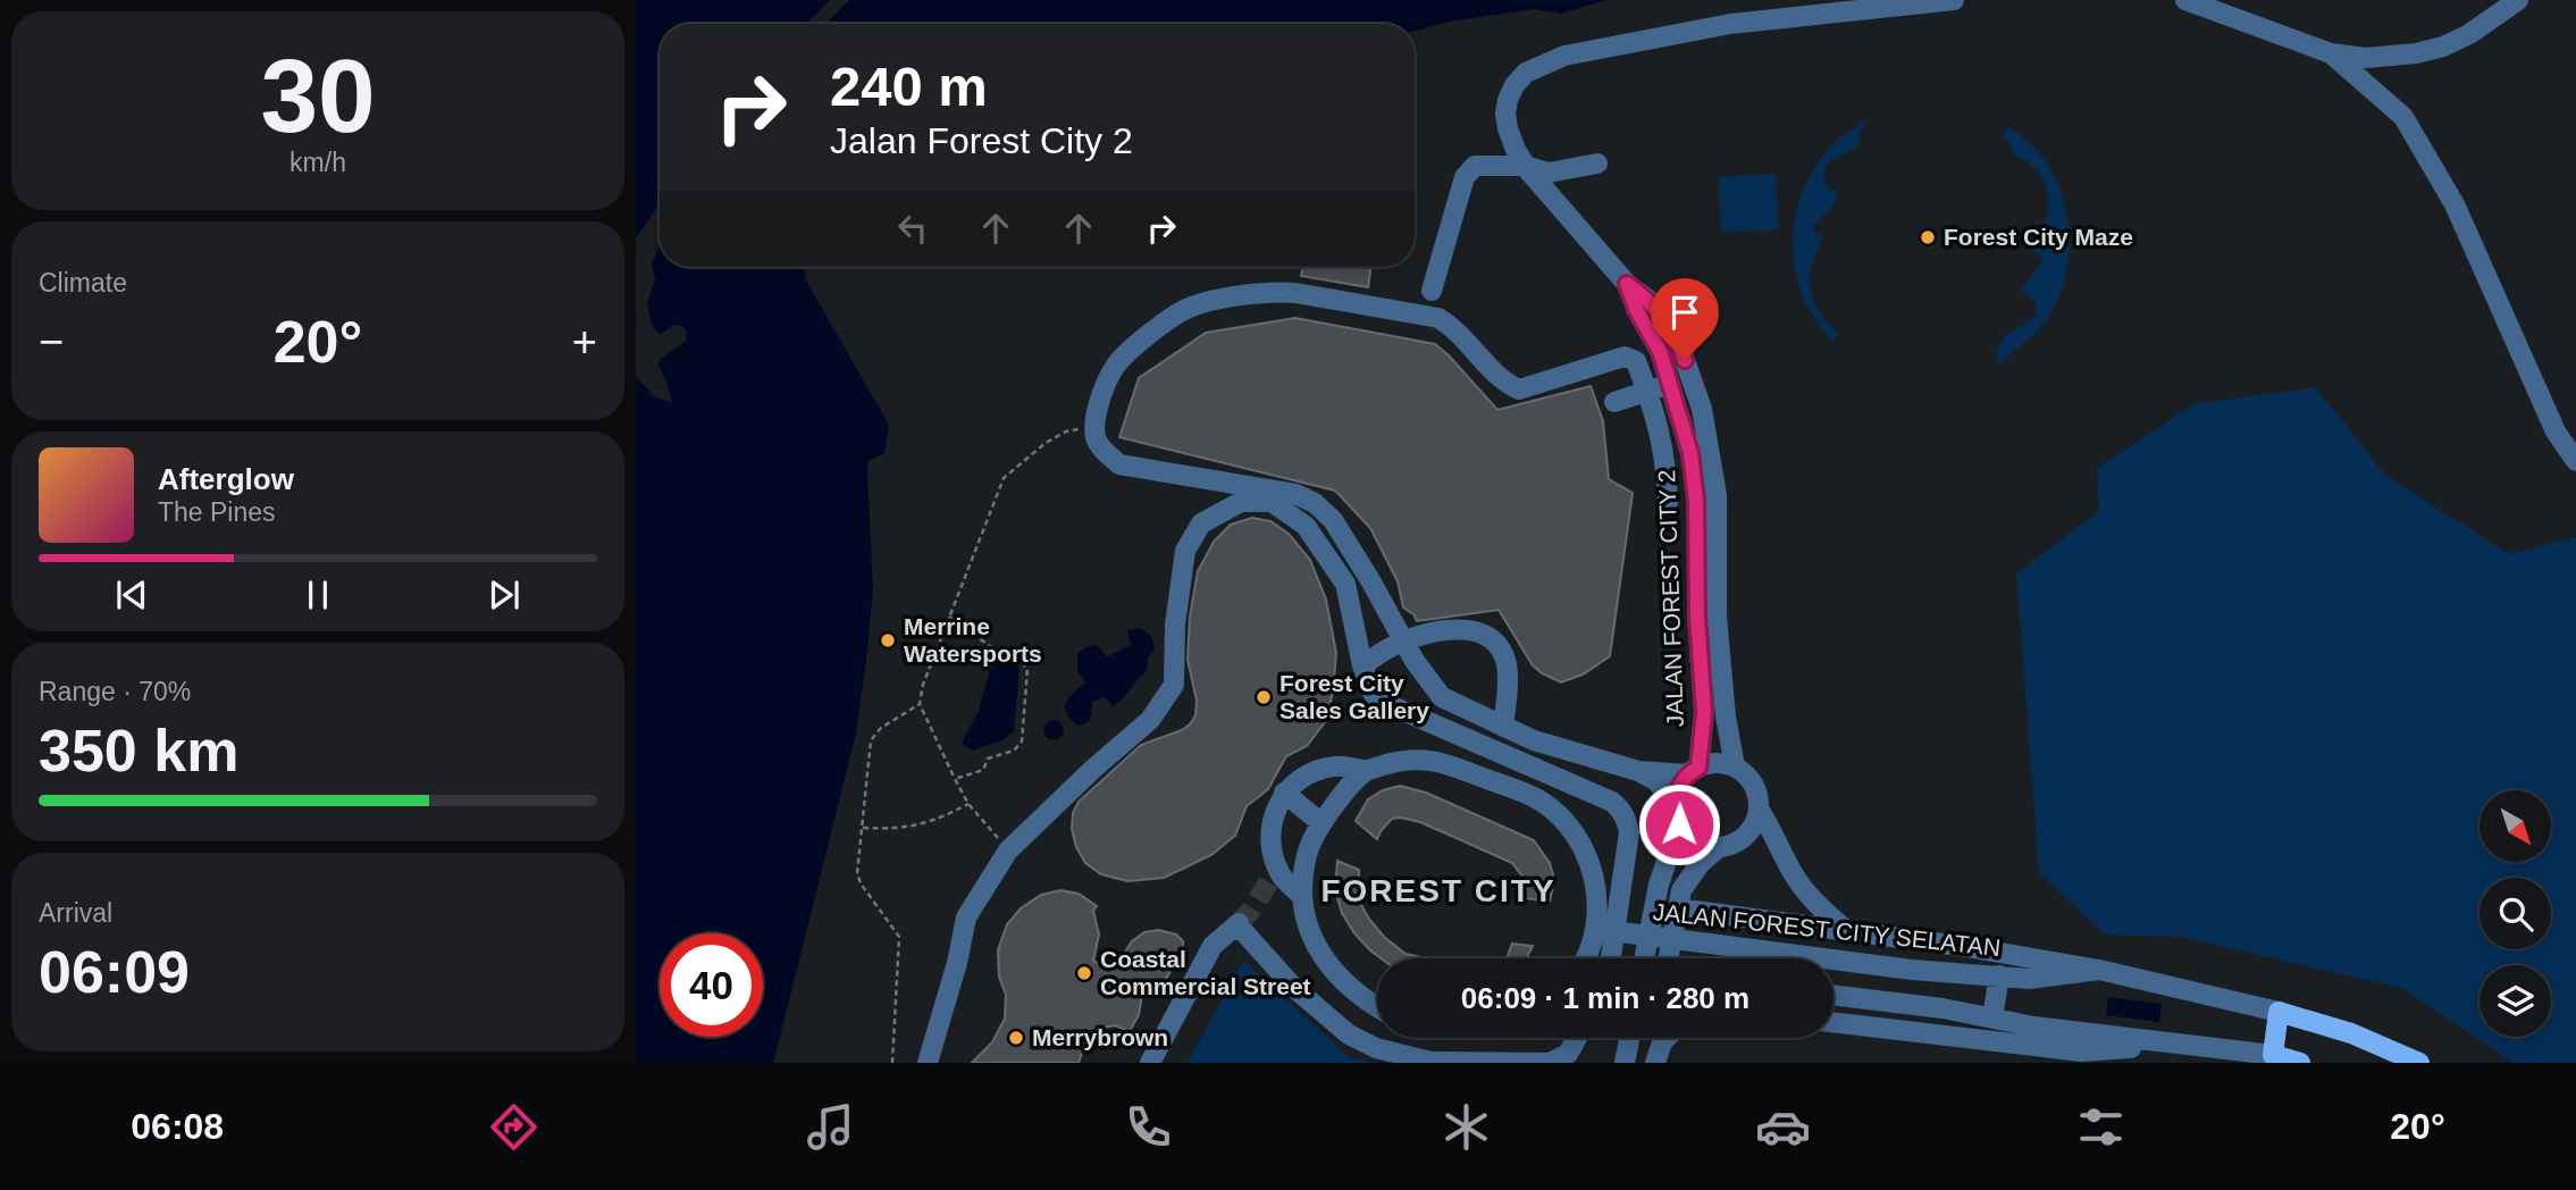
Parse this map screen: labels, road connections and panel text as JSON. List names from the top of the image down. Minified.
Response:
{"streets":{"main road":["JALAN FOREST CITY SELATAN"],"street":["JALAN FOREST CITY 2"]},"districts":["FOREST CITY"],"places":["Forest City Maze","Merrine Watersports","Forest City Sales Gallery","Coastal Commercial Street","Merrybrown"],"north":"bottom right","page":{"tile":[["30","km/h"],"Climate",["Range · 70%","350 km"],["Arrival","06:09"]],"turn":["240 m","Jalan Forest City 2"],"heat":["−","20°","+"],"song":["Afterglow","The Pines"],"limit":"40","trip":"06:09 · 1 min · 280 m","tabs":["06:08","20°"]}}
